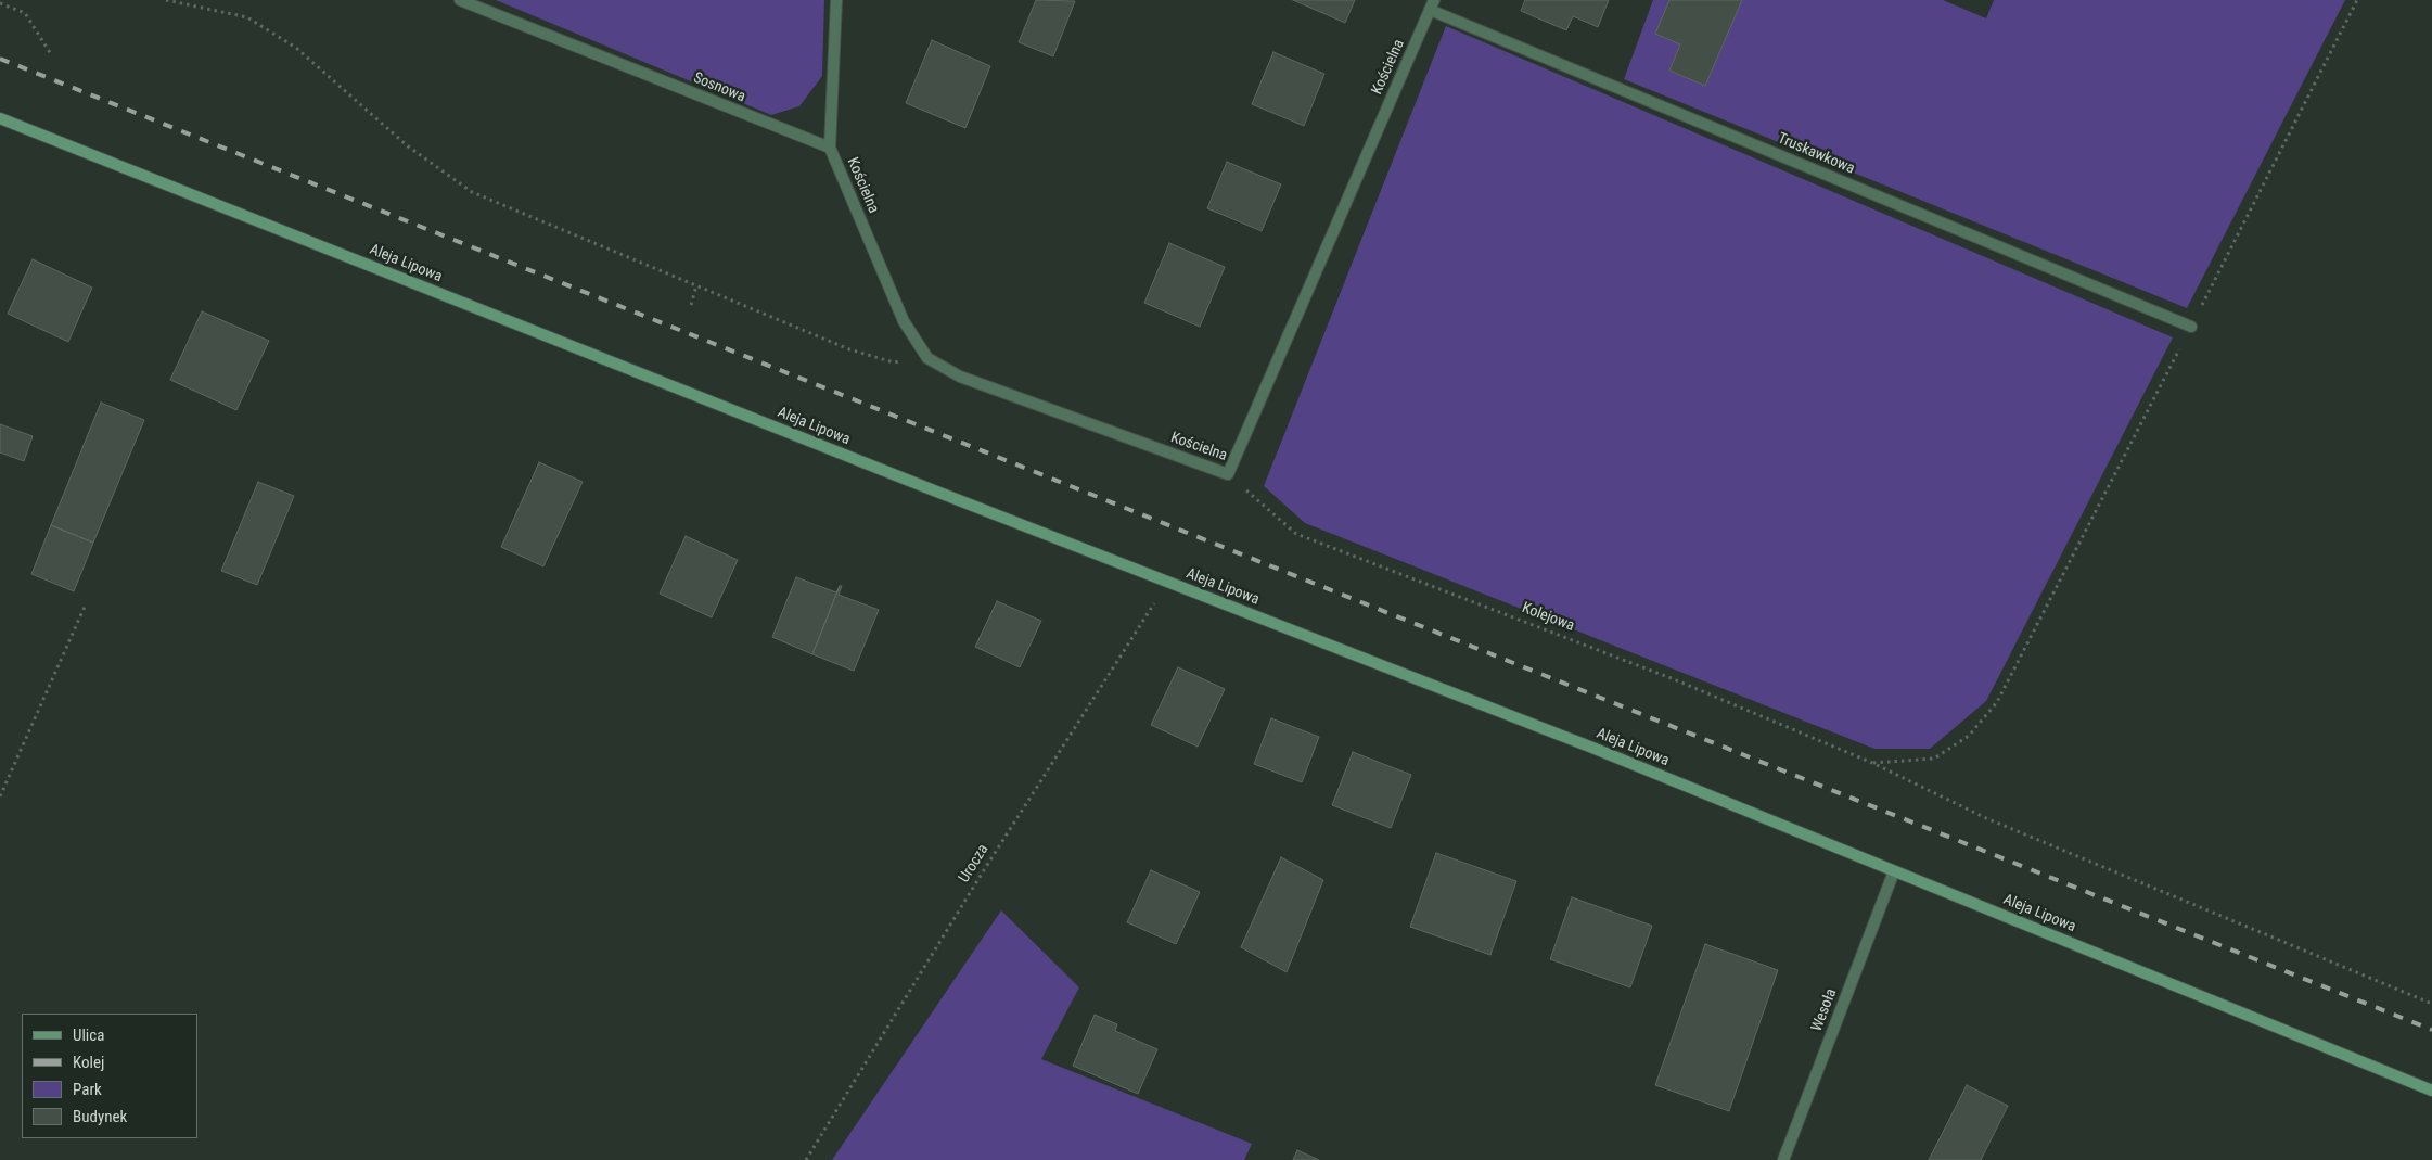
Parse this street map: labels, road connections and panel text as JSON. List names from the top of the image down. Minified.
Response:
{"streets":{"street":["Kościelna","Sosnowa","Truskawkowa","Aleja Lipowa","Wesoła"],"path":["Kolejowa","Urocza"]},"crossings":[["Kościelna","Sosnowa"],["Kościelna","Truskawkowa"],["Kościelna","Kolejowa"],["Aleja Lipowa","Urocza"],["Aleja Lipowa","Wesoła"]],"legend":["Ulica","Kolej","Park","Budynek"]}
